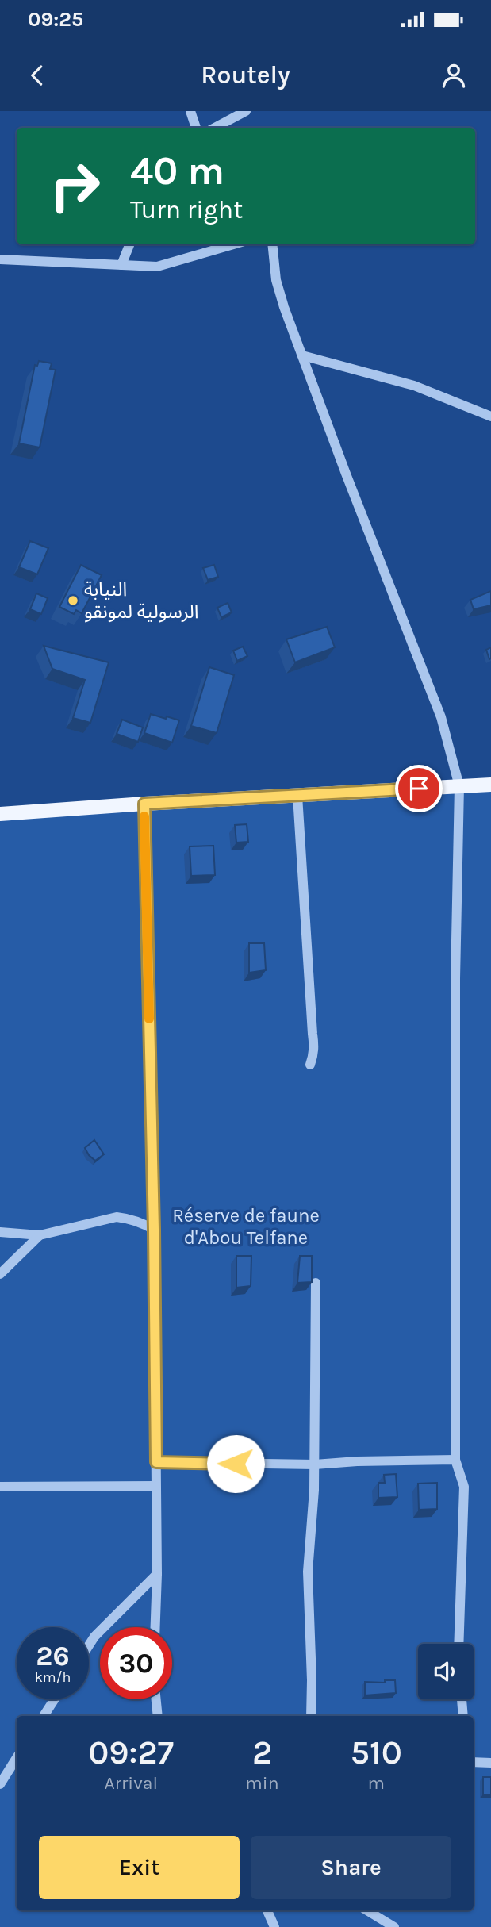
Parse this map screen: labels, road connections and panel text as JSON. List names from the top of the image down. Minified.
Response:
{"parks":["Réserve de faune d'Abou Telfane"],"places":["النيابة الرسولية لمونقو"],"page":{"status":"09:25","header":"Routely","turn":["40 m","Turn right"],"speed":"26 km/h","limit":"30","eta":["09:27","Arrival","2","min","510","m"],"buttons":["Exit","Share"]}}
